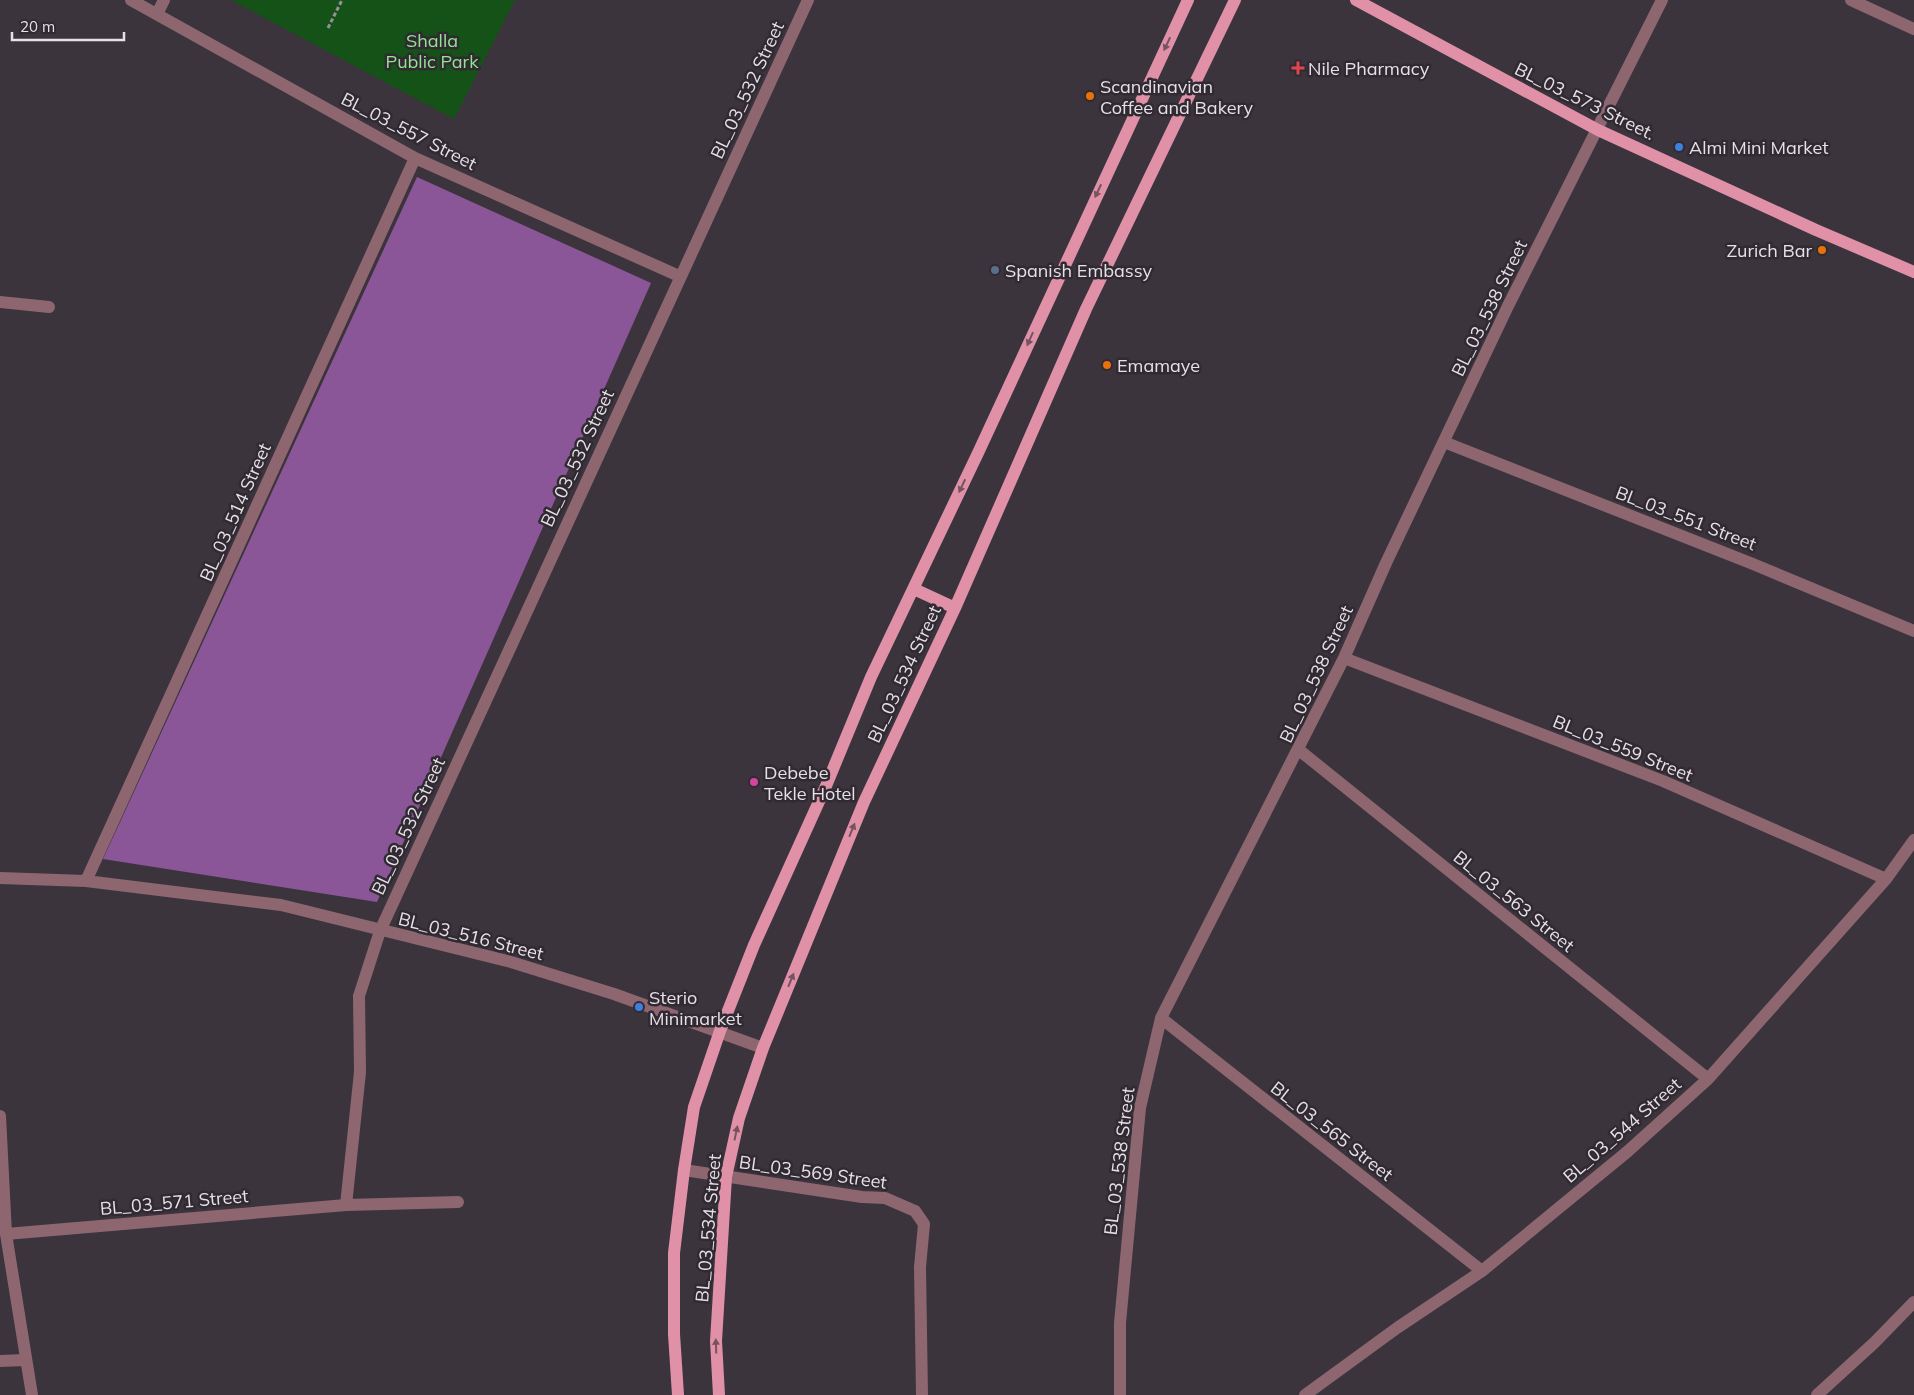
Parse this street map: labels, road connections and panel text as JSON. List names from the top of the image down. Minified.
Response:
{"streets":{"main road":["BL_03_573 Street.","BL_03_534 Street"],"street":["BL_03_532 Street","BL_03_557 Street","BL_03_538 Street","BL_03_514 Street","BL_03_551 Street","BL_03_559 Street","BL_03_563 Street","BL_03_516 Street","BL_03_544 Street","BL_03_565 Street","BL_03_569 Street","BL_03_571 Street"]},"crossings":[["BL_03_532 Street","BL_03_557 Street"],["BL_03_532 Street","BL_03_516 Street"],["BL_03_573 Street.","BL_03_538 Street"],["BL_03_557 Street","BL_03_514 Street"],["BL_03_538 Street","BL_03_551 Street"],["BL_03_538 Street","BL_03_559 Street"],["BL_03_538 Street","BL_03_563 Street"],["BL_03_538 Street","BL_03_565 Street"],["BL_03_514 Street","BL_03_516 Street"],["BL_03_534 Street","BL_03_516 Street"],["BL_03_534 Street","BL_03_569 Street"],["BL_03_559 Street","BL_03_544 Street"],["BL_03_563 Street","BL_03_544 Street"],["BL_03_544 Street","BL_03_565 Street"]],"parks":["Shalla Public Park"],"places":{"health":["Nile Pharmacy"],"other":["Scandinavian Coffee and Bakery","Almi Mini Market","Zurich Bar","Spanish Embassy","Emamaye","Debebe Tekle Hotel","Sterio Minimarket"]},"scale_bar":"20 m"}
